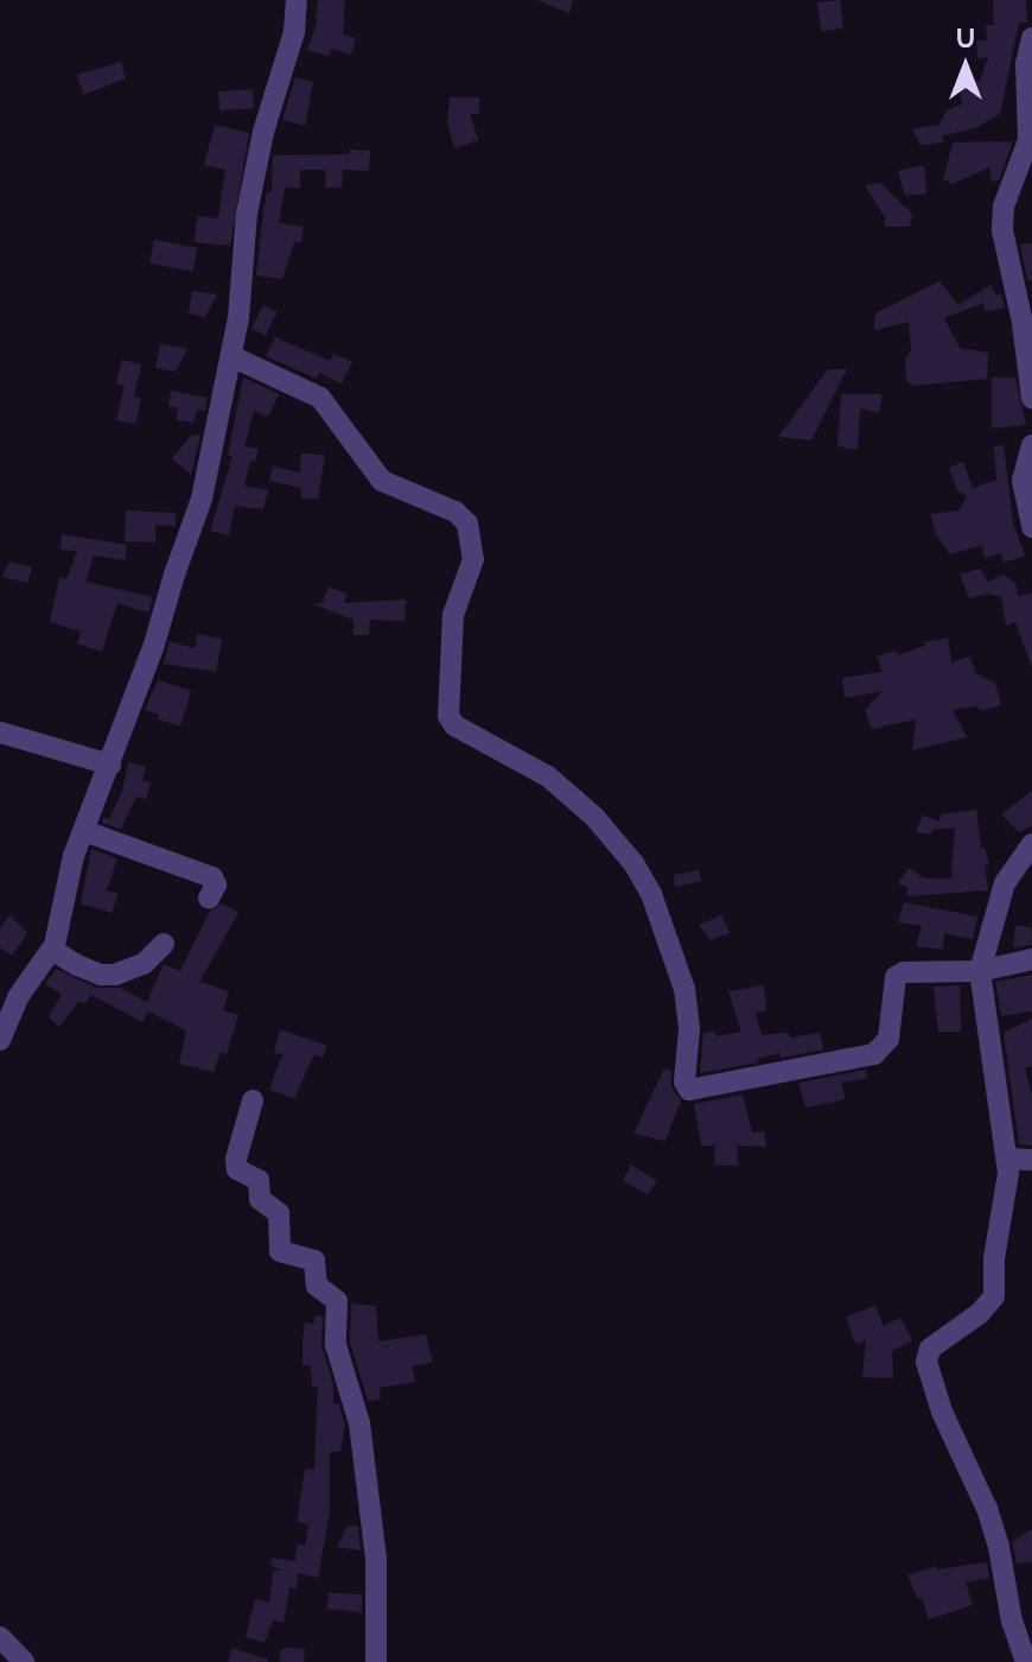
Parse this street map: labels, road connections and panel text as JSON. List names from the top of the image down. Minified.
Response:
{"north":"top"}
